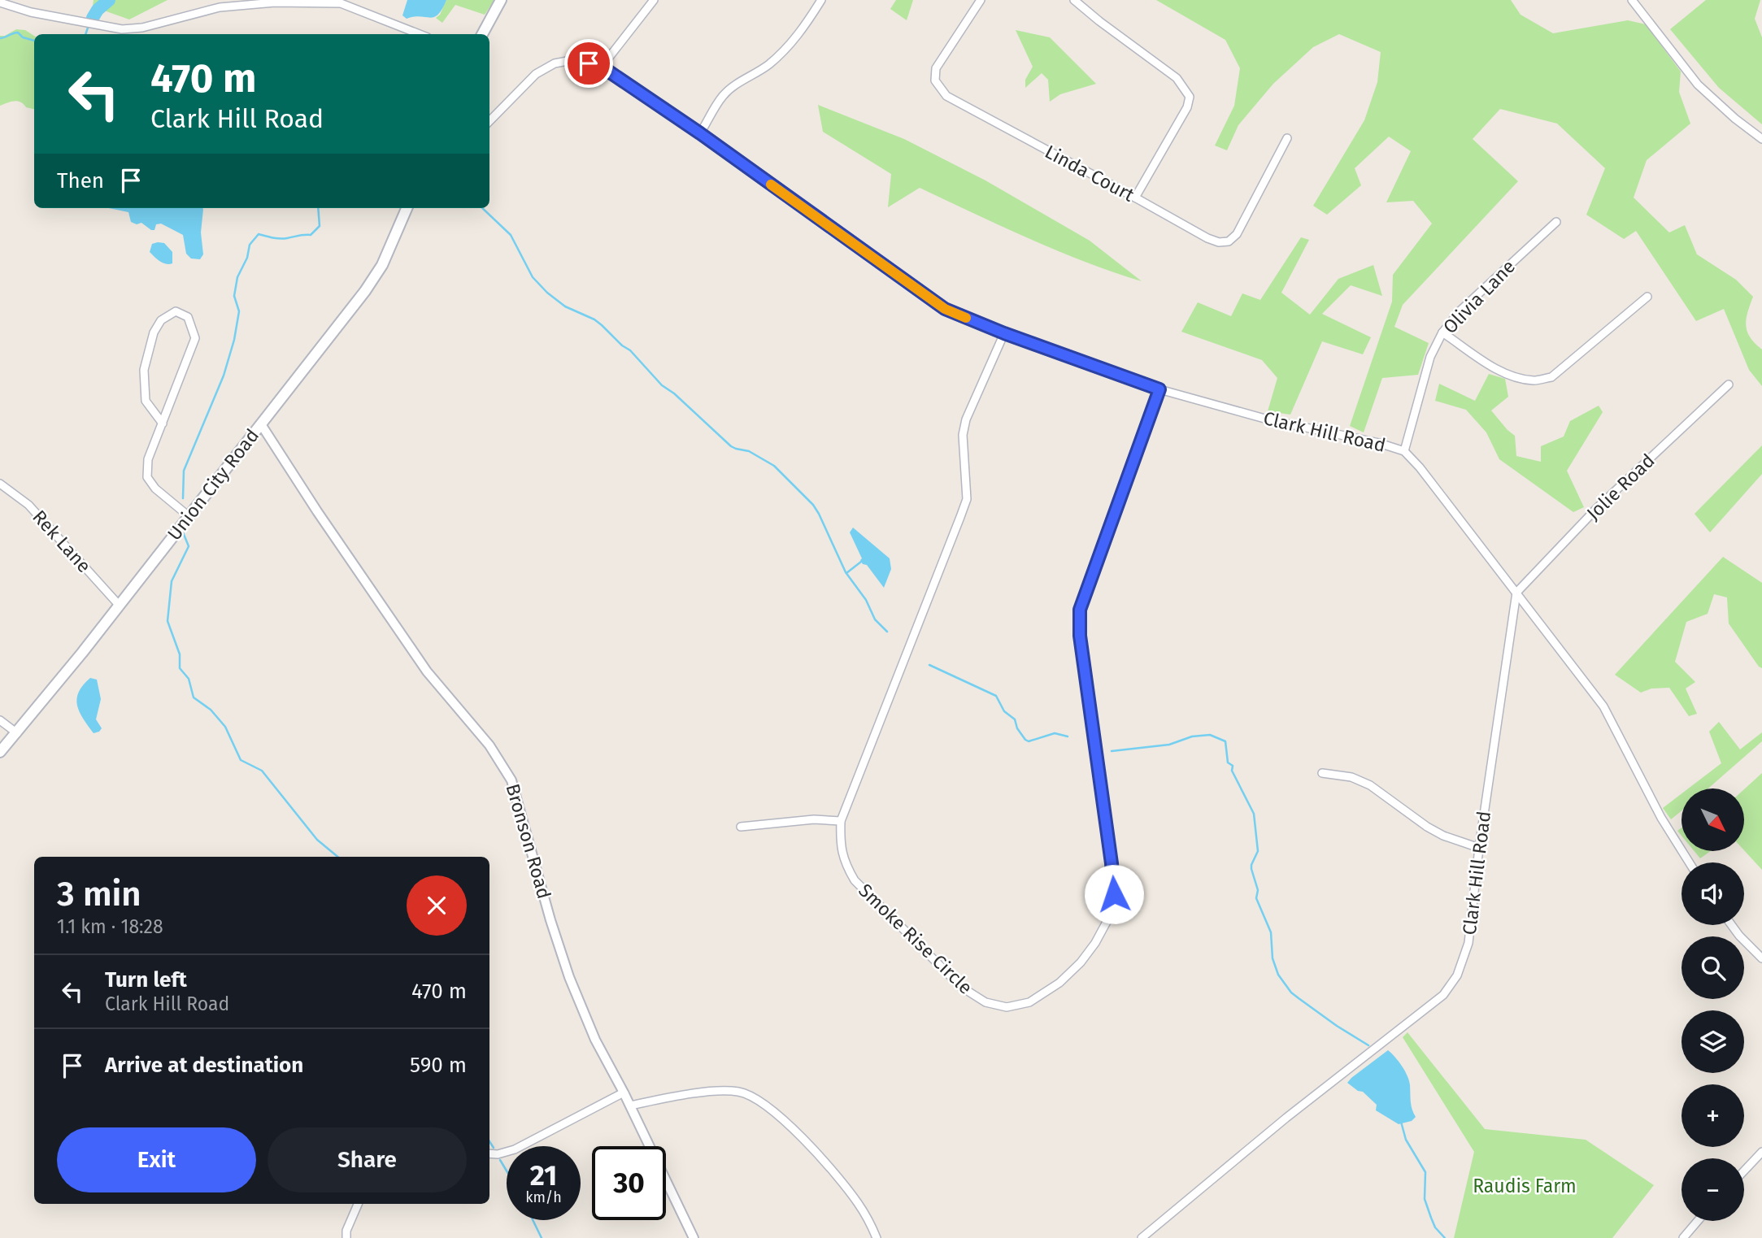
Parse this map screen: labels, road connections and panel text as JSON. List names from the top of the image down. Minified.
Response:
{"streets":{"main road":["Union City Road"],"street":["Linda Court","Olivia Lane","Clark Hill Road","Jolie Road","Rek Lane","Bronson Road","Smoke Rise Circle"]},"crossings":[["Olivia Lane","Clark Hill Road"],["Clark Hill Road","Jolie Road"],["Clark Hill Road","Smoke Rise Circle"],["Union City Road","Rek Lane"],["Union City Road","Bronson Road"]],"parks":["Raudis Farm"],"north":"bottom right","page":{"turn":["470 m","Clark Hill Road"],"then":"Then","map_buttons":["+","−"],"heading":["3 min","1.1 km · 18:28"],"list":[{"name":"Turn left","note":"Clark Hill Road","value":"470 m"},{"name":"Arrive at destination","value":"590 m"}],"buttons":["Exit","Share"],"speed":"21 km/h","limit":"30"}}
